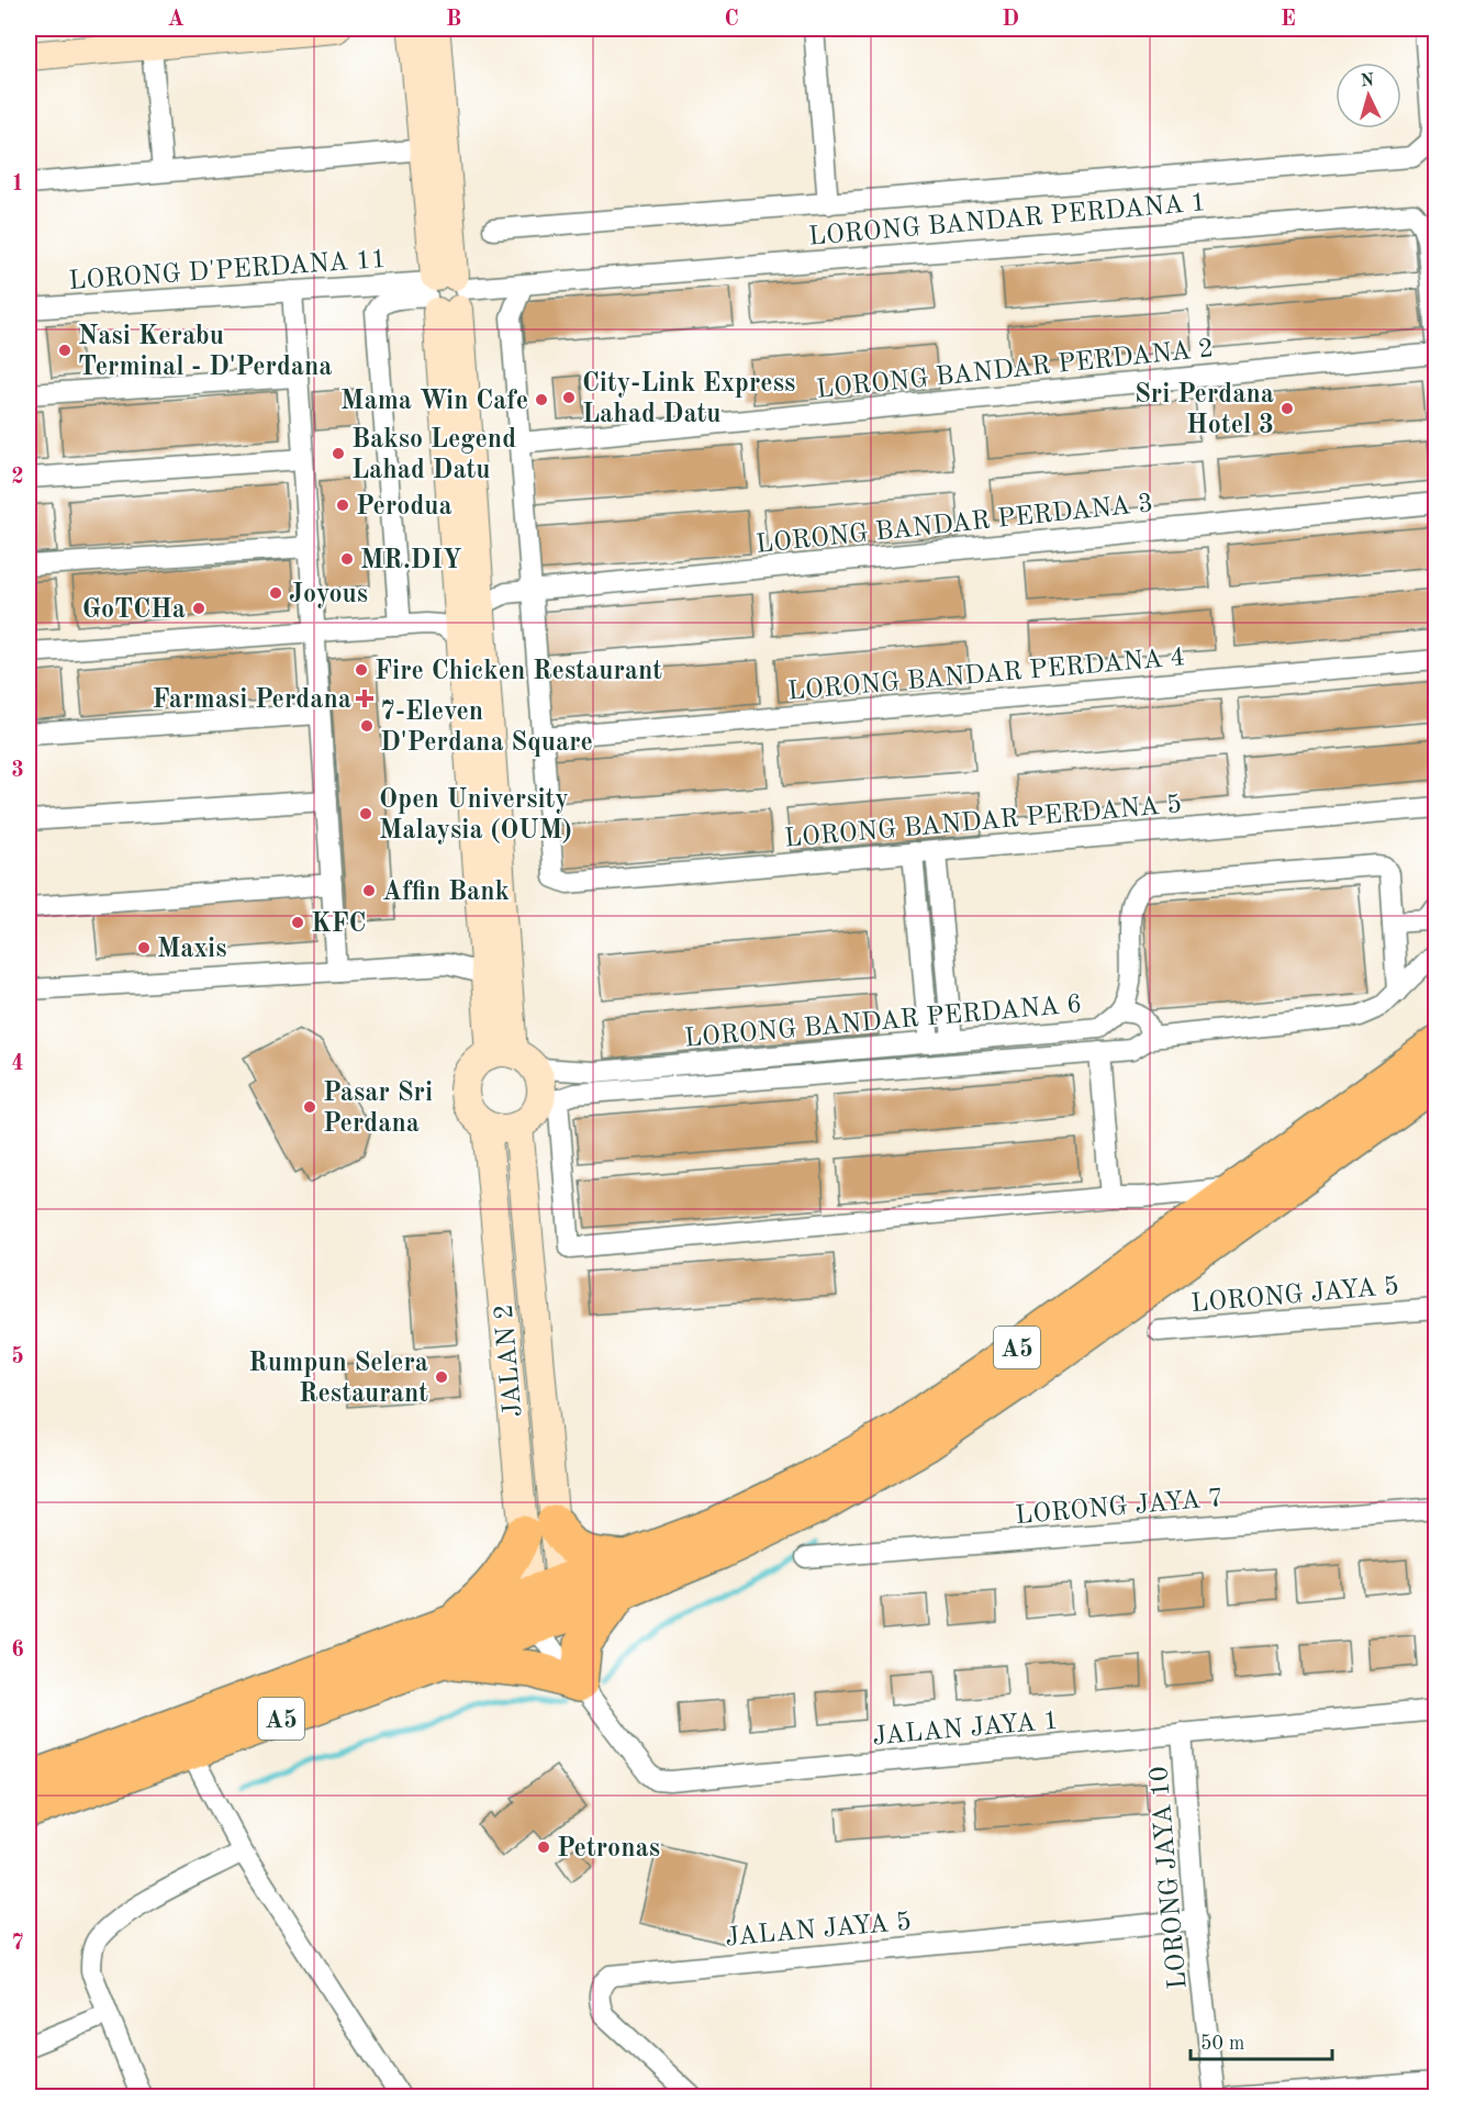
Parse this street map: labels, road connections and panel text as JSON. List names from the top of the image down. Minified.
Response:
{"streets":{"highway":["A5"],"street":["LORONG BANDAR PERDANA 1","LORONG D'PERDANA 11","LORONG BANDAR PERDANA 2","LORONG BANDAR PERDANA 3","LORONG BANDAR PERDANA 4","LORONG BANDAR PERDANA 5","LORONG BANDAR PERDANA 6","LORONG JAYA 5","JALAN 2","LORONG JAYA 7","JALAN JAYA 1","LORONG JAYA 10","JALAN JAYA 5"]},"crossings":[["LORONG BANDAR PERDANA 1","LORONG D'PERDANA 11"],["LORONG BANDAR PERDANA 1","LORONG BANDAR PERDANA 2"],["LORONG BANDAR PERDANA 4","LORONG BANDAR PERDANA 5"],["LORONG BANDAR PERDANA 6","JALAN 2"],["A5","JALAN 2"],["A5","JALAN JAYA 1"],["JALAN 2","JALAN JAYA 1"],["JALAN JAYA 1","LORONG JAYA 10"],["LORONG JAYA 10","JALAN JAYA 5"]],"places":{"other":["Nasi Kerabu Terminal - D'Perdana","City-Link Express Lahad Datu","Mama Win Cafe","Sri Perdana Hotel 3","Bakso Legend Lahad Datu","Perodua","MR.DIY","Joyous","GoTCHa","Fire Chicken Restaurant","7-Eleven D'Perdana Square","Open University Malaysia (OUM)","Affin Bank","KFC","Maxis","Pasar Sri Perdana","Rumpun Selera Restaurant","Petronas"],"health":["Farmasi Perdana"]},"scale_bar":"50 m","north":"top","grid":{"columns":["A","B","C","D","E"],"rows":["1","2","3","4","5","6","7"]}}
